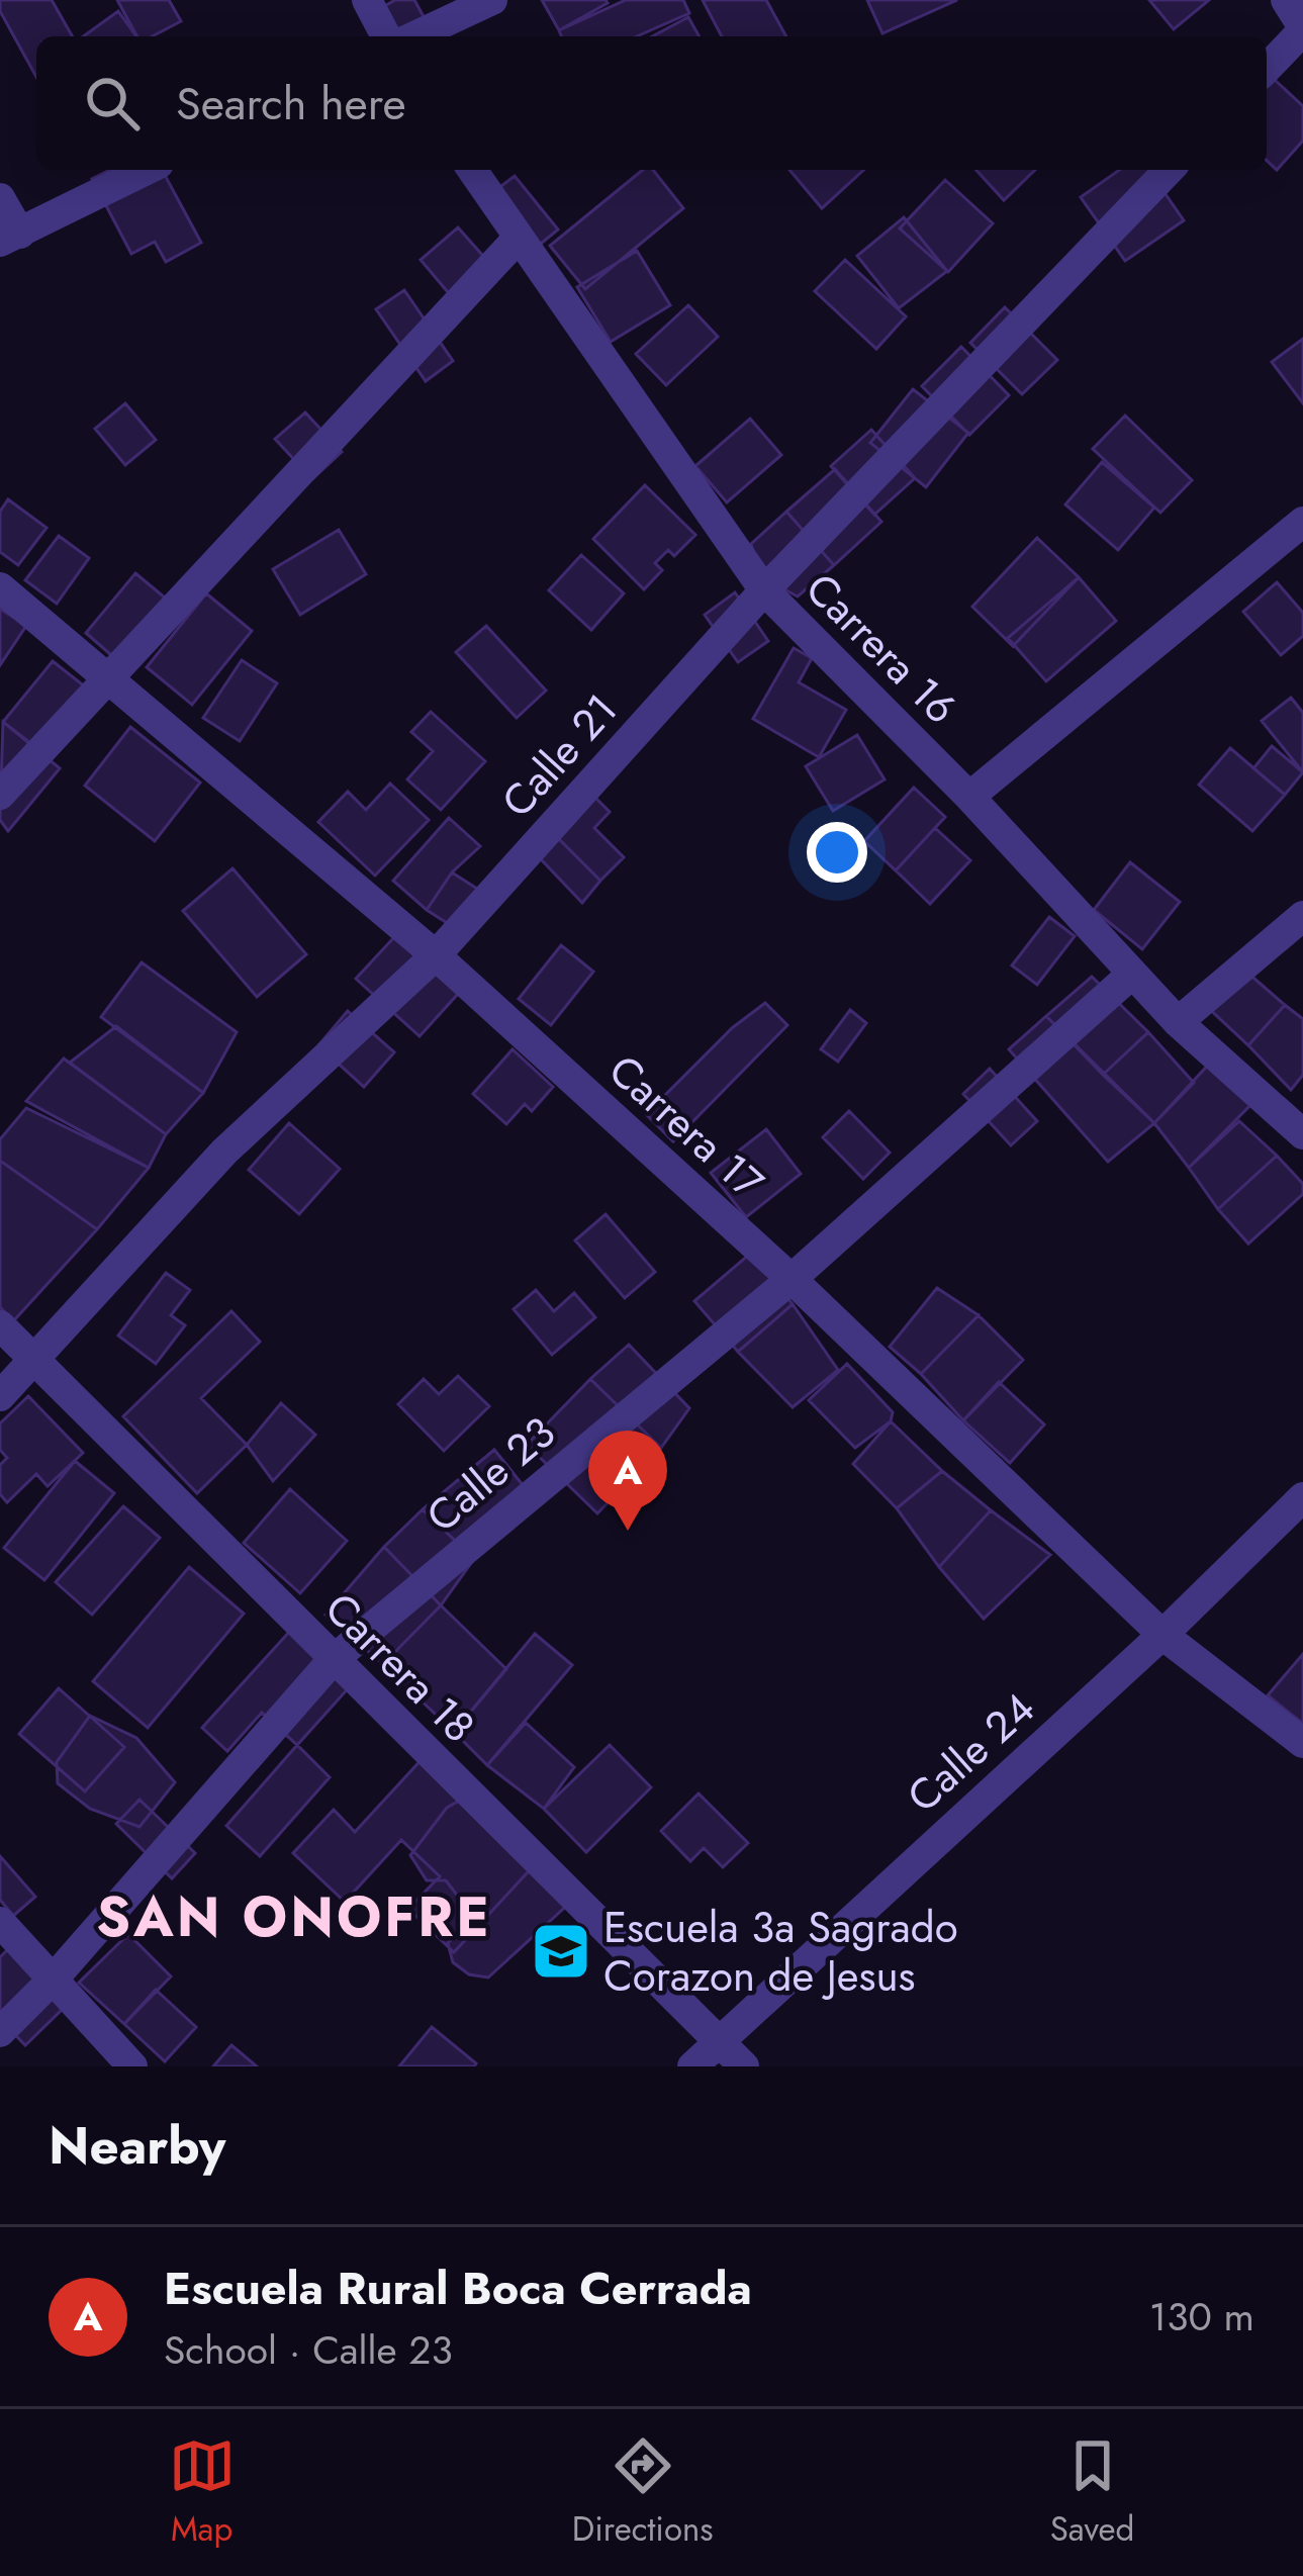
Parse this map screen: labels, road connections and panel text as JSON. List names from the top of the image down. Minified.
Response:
{"streets":{"street":["Carrera 16","Calle 21","Carrera 17","Calle 23","Carrera 18","Calle 24"]},"crossings":[["Carrera 16","Calle 21"],["Carrera 16","Calle 23"],["Calle 21","Carrera 17"],["Calle 21","Carrera 18"],["Carrera 17","Calle 23"],["Carrera 17","Calle 24"],["Calle 23","Carrera 18"],["Carrera 18","Calle 24"]],"districts":["SAN ONOFRE"],"places":{"school or university":["Escuela 3a Sagrado Corazon de Jesus"]},"page":{"search":"Search here","pins":"A","heading":"Nearby","list":[{"mark":"A","name":"Escuela Rural Boca Cerrada","note":"School · Calle 23","value":"130 m"}],"nav":["Map","Directions","Saved"]}}
